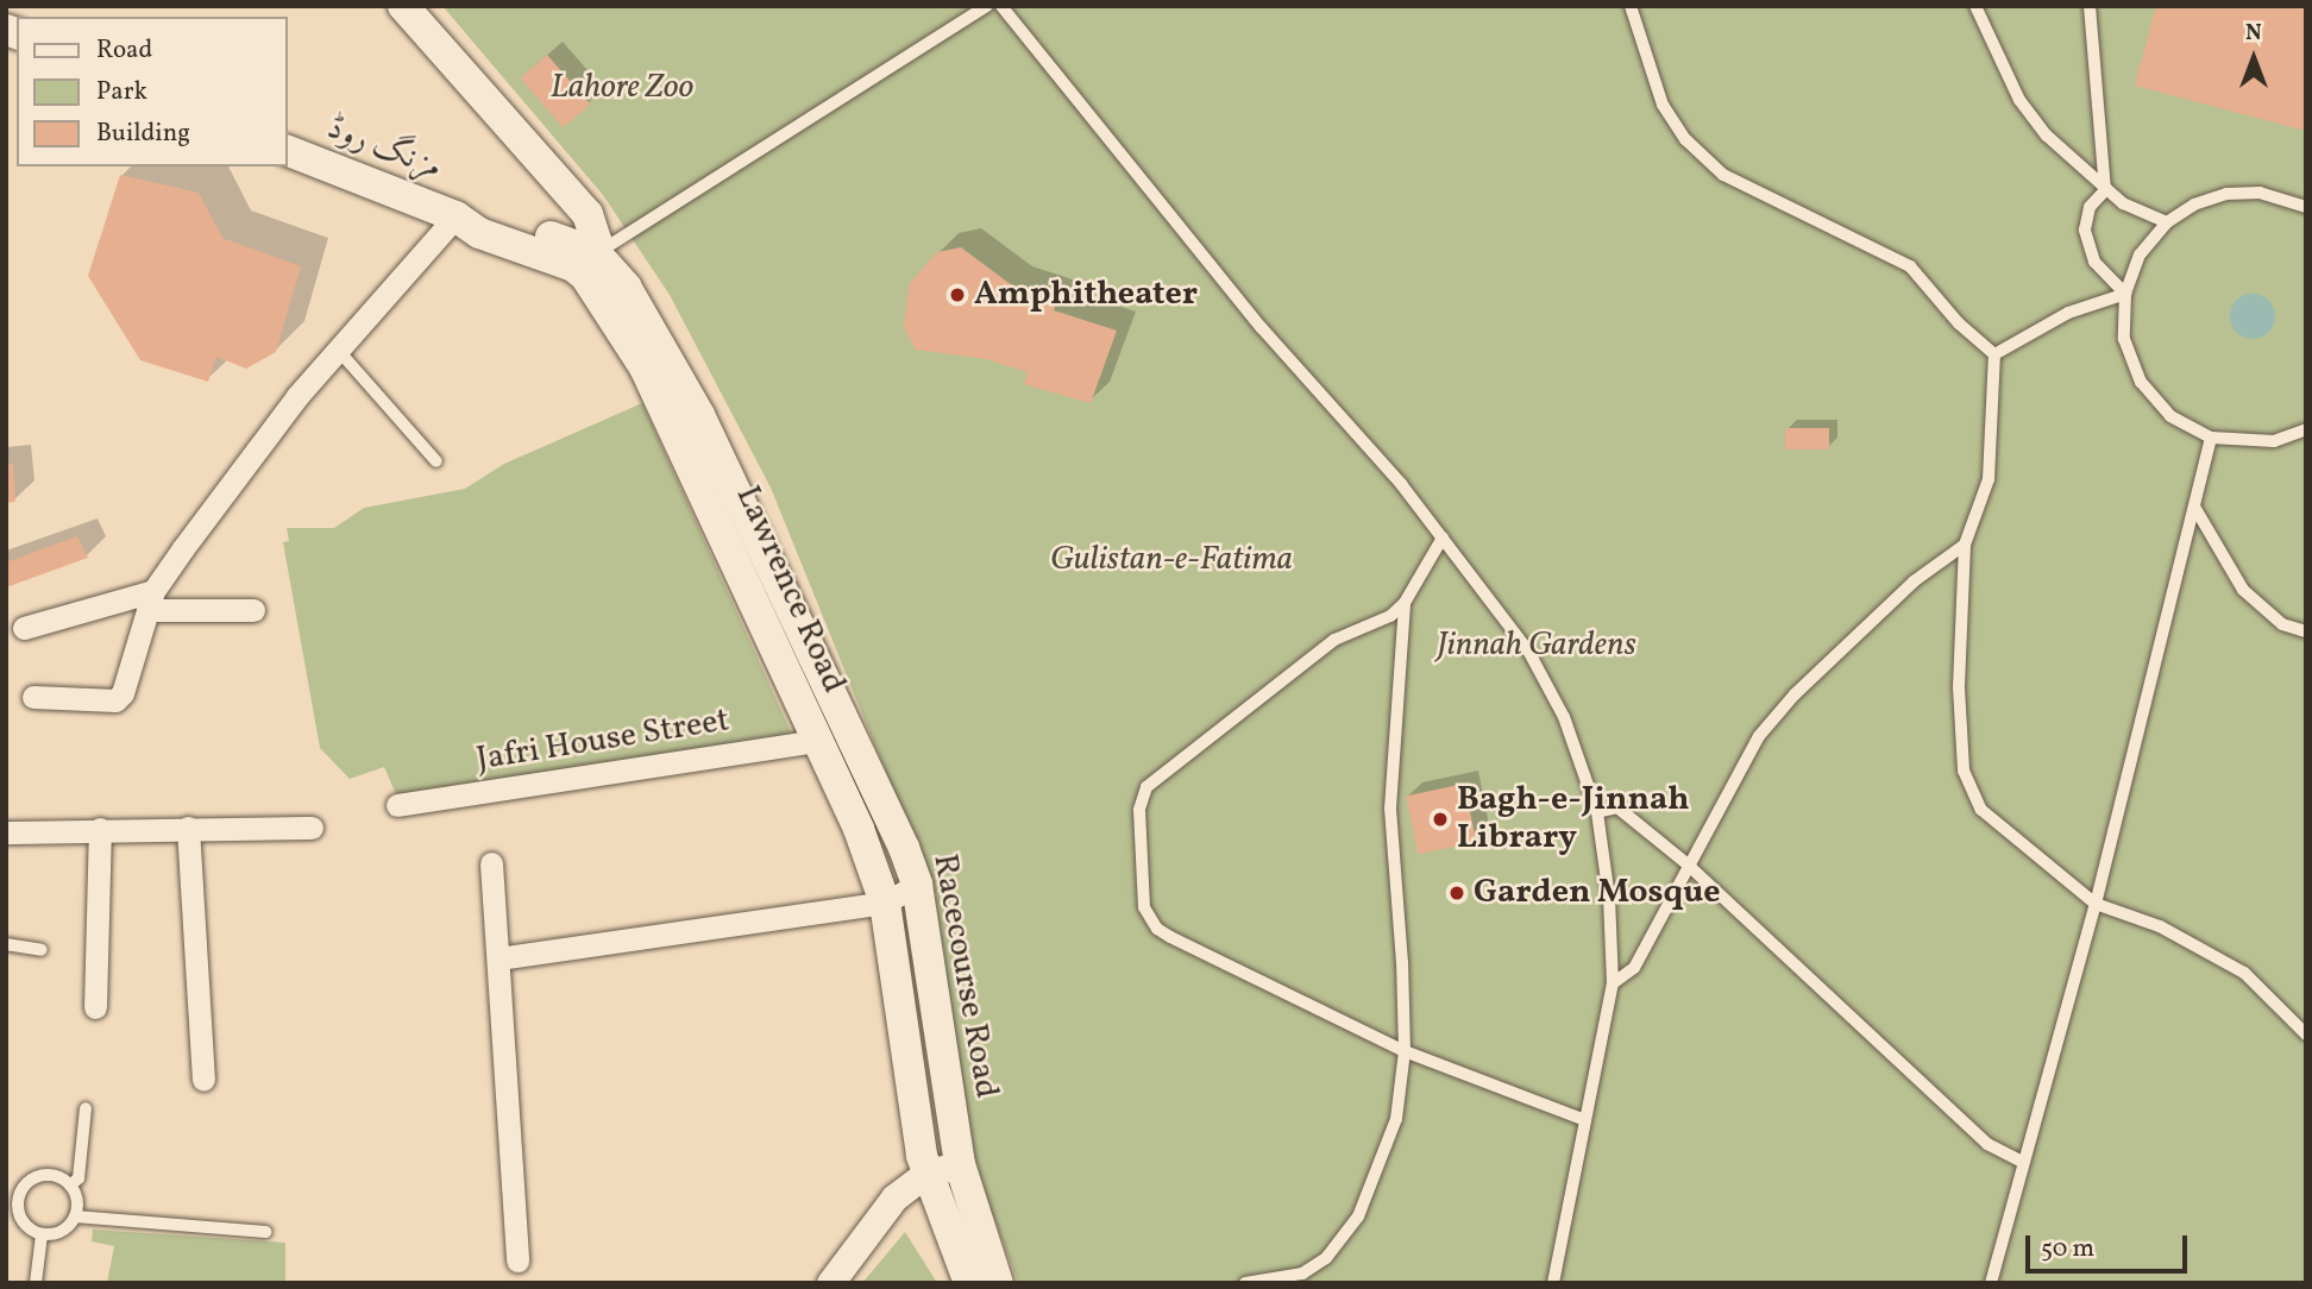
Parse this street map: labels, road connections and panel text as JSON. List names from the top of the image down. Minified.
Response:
{"streets":{"main road":["مزنگ روڈ","Lawrence Road","Racecourse Road"],"street":["Jafri House Street"]},"crossings":[["مزنگ روڈ","Lawrence Road"],["مزنگ روڈ","Racecourse Road"],["Lawrence Road","Jafri House Street"],["Lawrence Road","Racecourse Road"]],"parks":["Lahore Zoo","Gulistan-e-Fatima","Jinnah Gardens"],"places":["Amphitheater","Bagh-e-Jinnah Library","Garden Mosque"],"legend":["Road","Park","Building"],"scale_bar":"50 m","north":"top"}
